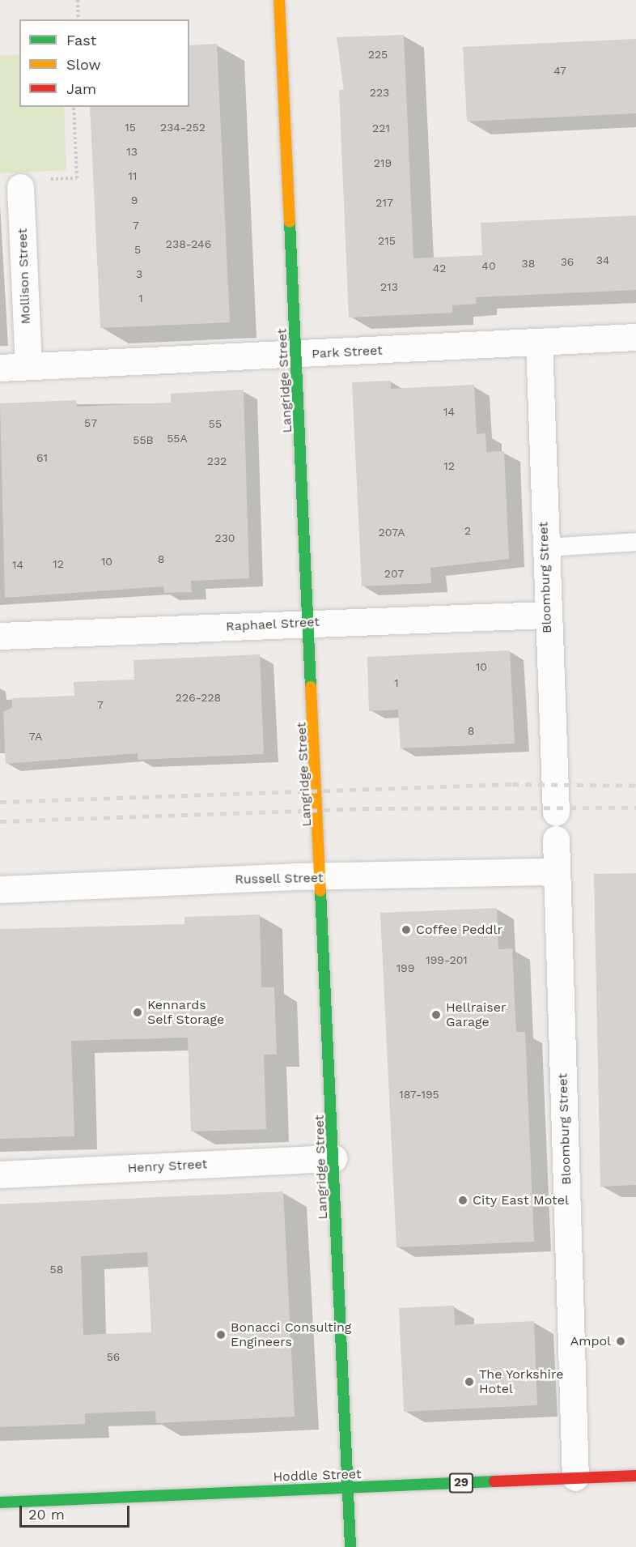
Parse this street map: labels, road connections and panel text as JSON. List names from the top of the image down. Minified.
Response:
{"streets":{"main road":["Langridge Street","Hoddle Street","29"],"street":["Mollison Street","Park Street","Bloomburg Street","Raphael Street","Russell Street","Henry Street"]},"crossings":[["Mollison Street","Park Street"],["Park Street","Langridge Street"],["Park Street","Bloomburg Street"],["Langridge Street","Raphael Street"],["Langridge Street","Russell Street"],["Langridge Street","Henry Street"],["Langridge Street","Hoddle Street"],["Bloomburg Street","Raphael Street"],["Bloomburg Street","Russell Street"],["Bloomburg Street","Hoddle Street"]],"places":["Coffee Peddlr","Kennards Self Storage","Hellraiser Garage","City East Motel","Bonacci Consulting Engineers","Ampol","The Yorkshire Hotel"],"house_numbers":["225","47","223","15","234-252","221","13","219","11","9","217","7","215","238-246","5","34","36","38","40","42","3","213","1","14","57","55","55A","55B","61","232","12","2","207A","230","8","10","12","14","207","10","1","226-228","7","8","7A","199-201","199","187-195","58","56"],"legend":["Fast","Slow","Jam"],"scale_bar":"20 m"}
